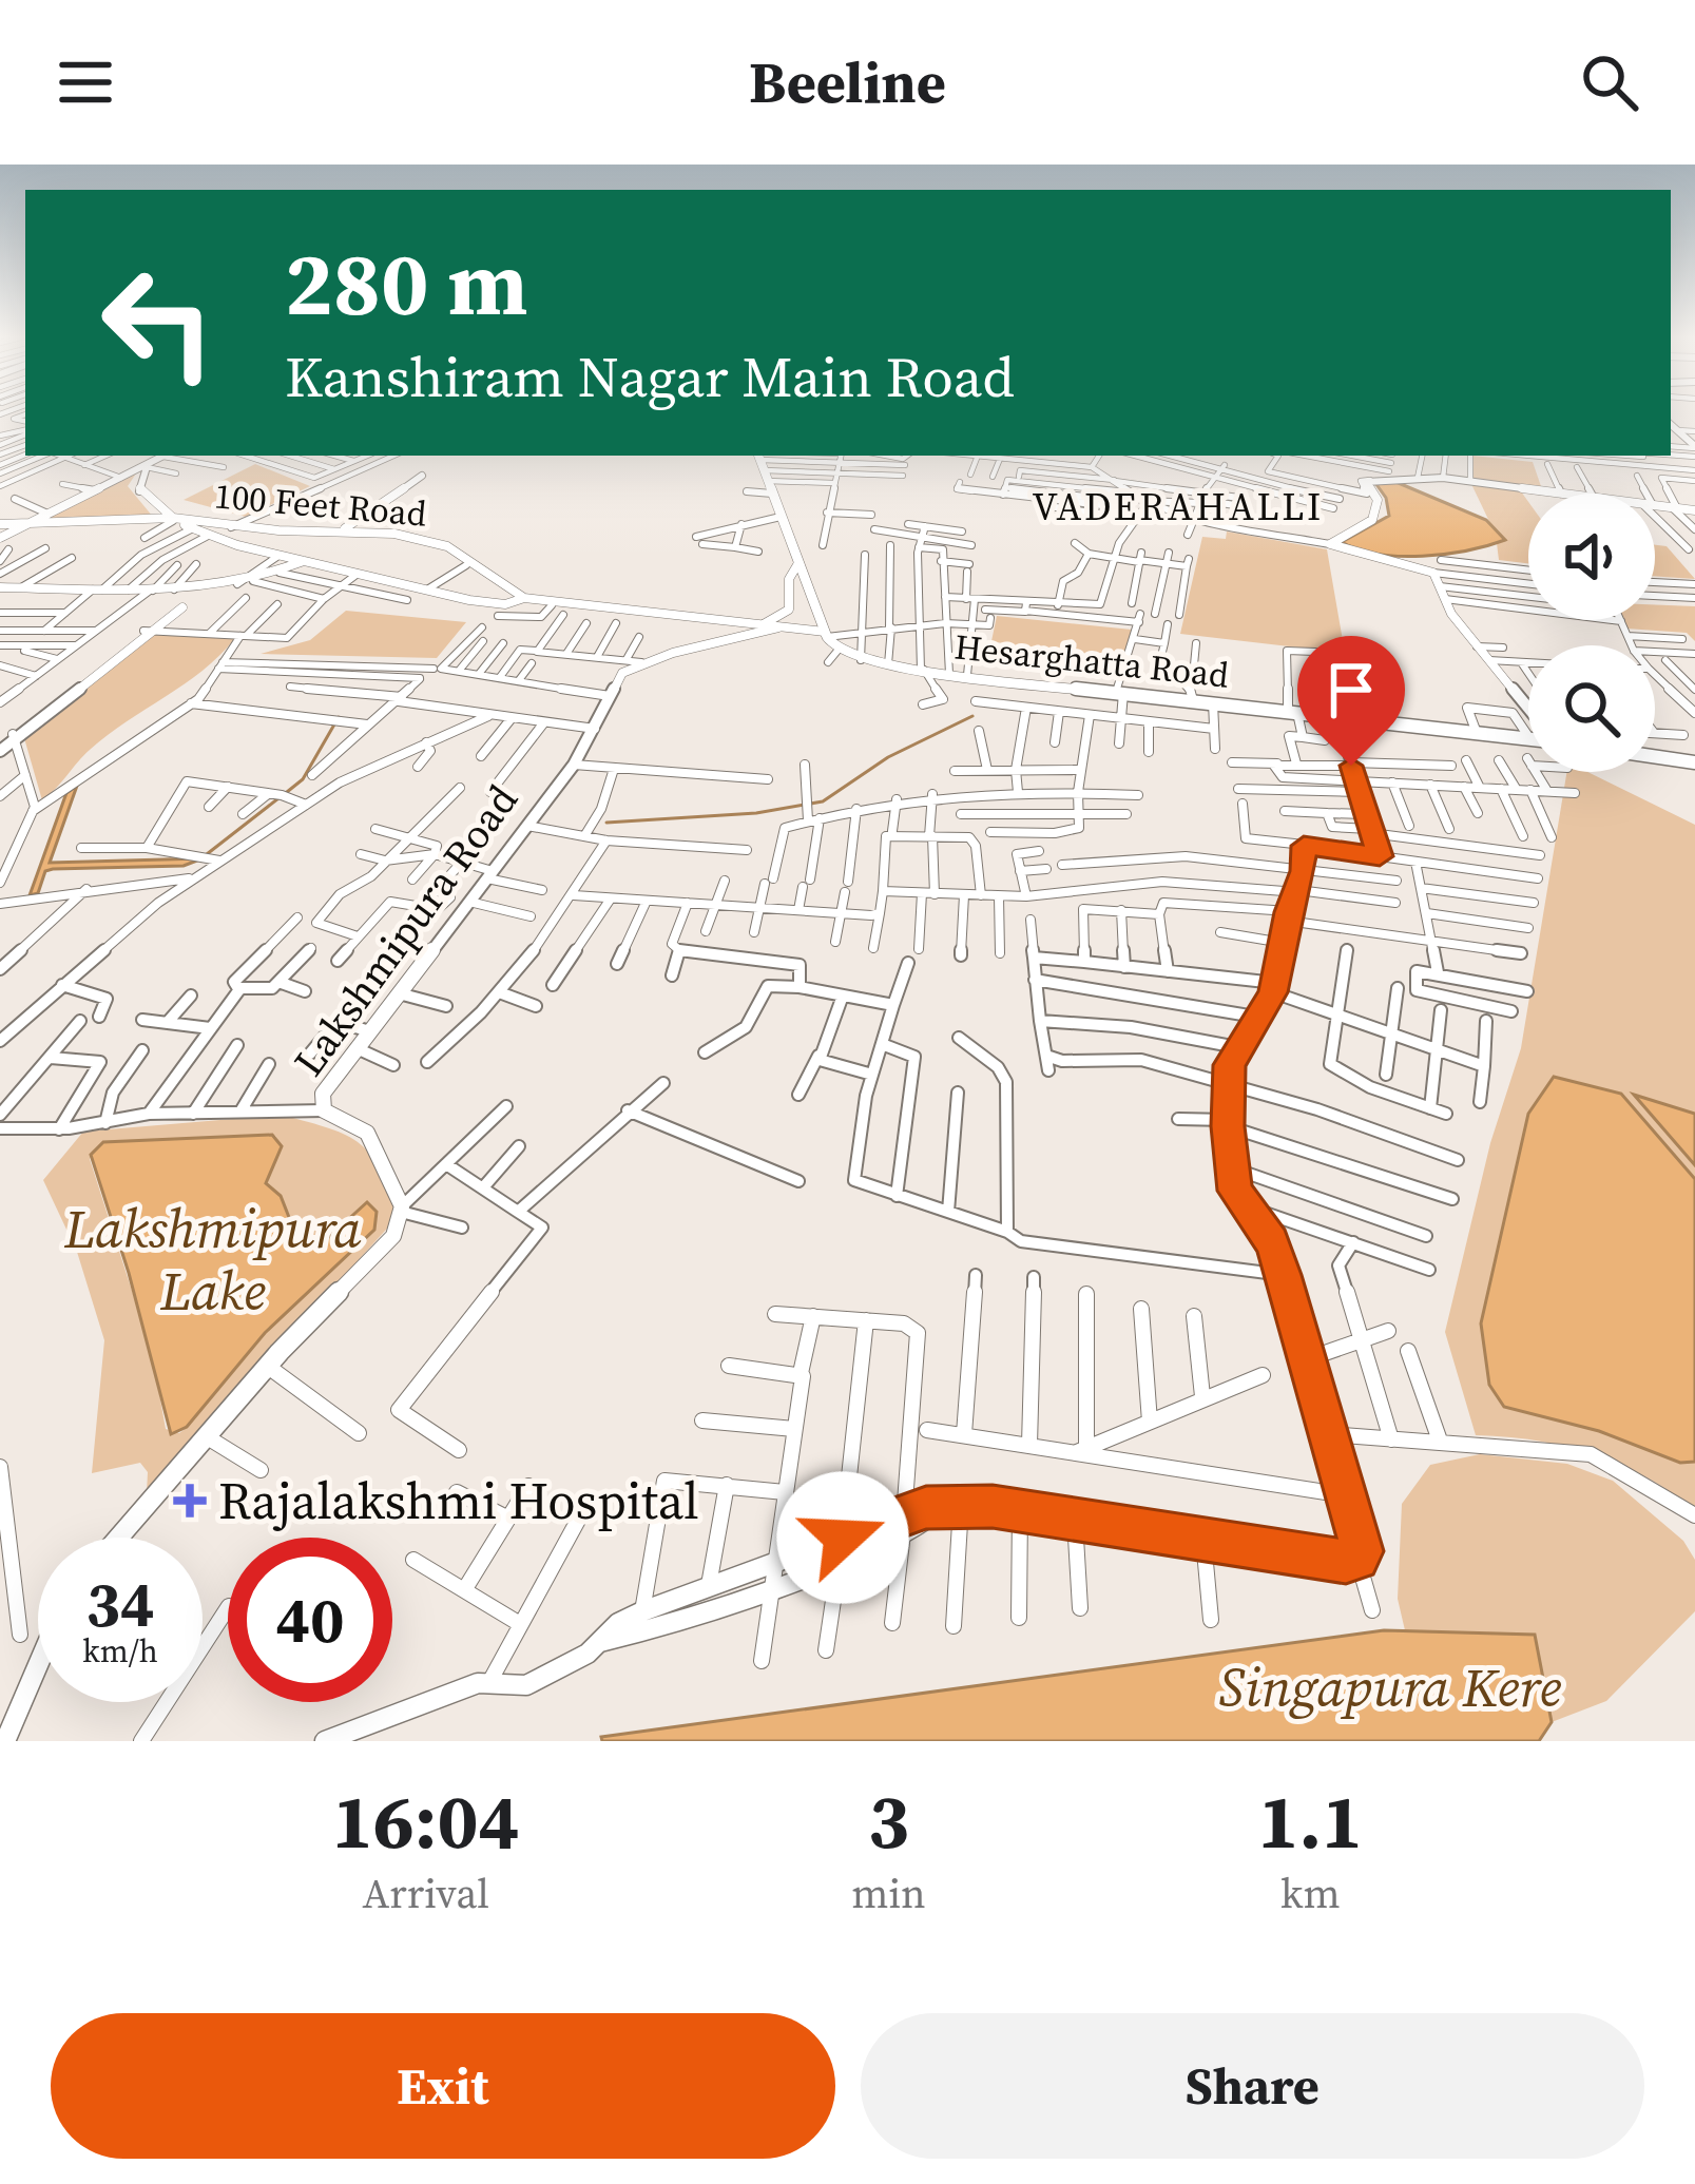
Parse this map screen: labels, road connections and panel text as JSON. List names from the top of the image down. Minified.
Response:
{"streets":{"main road":["Hesarghatta Road"],"street":["100 Feet Road","Lakshmipura Road"]},"crossings":[["100 Feet Road","Hesarghatta Road"]],"districts":["VADERAHALLI"],"water":["Lakshmipura Lake","Singapura Kere"],"places":{"health":["Rajalakshmi Hospital"]},"page":{"header":"Beeline","turn":["280 m","Kanshiram Nagar Main Road"],"speed":"34 km/h","limit":"40","eta":["16:04","Arrival","3","min","1.1","km"],"buttons":["Exit","Share"]}}
